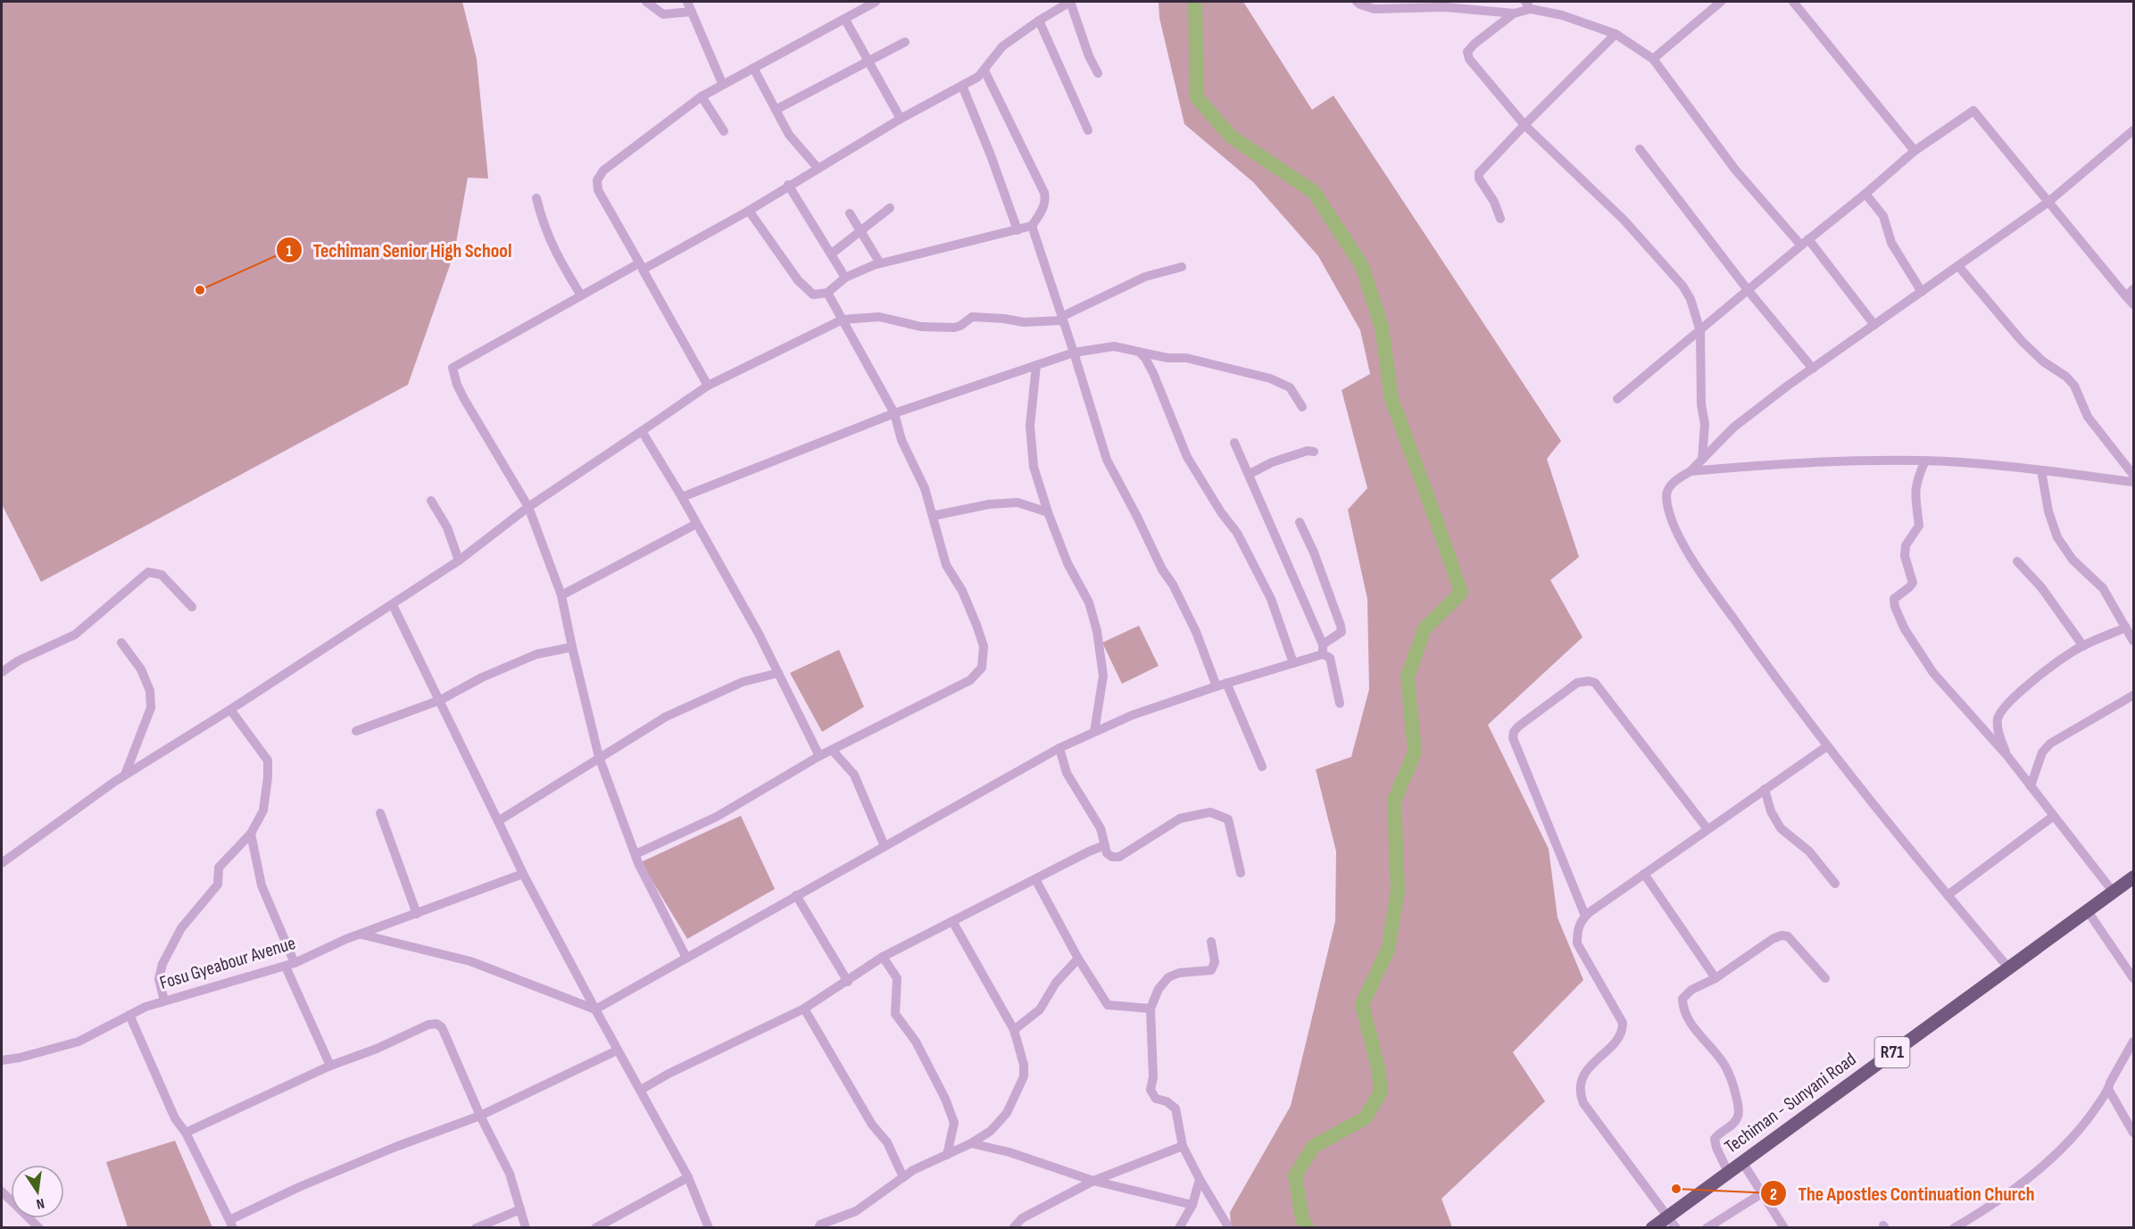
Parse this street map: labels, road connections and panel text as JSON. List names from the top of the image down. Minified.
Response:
{"streets":{"main road":["R71","Techiman - Sunyani Road"],"street":["Fosu Gyeabour Avenue"]},"places":["Techiman Senior High School","The Apostles Continuation Church"],"north":"bottom"}
